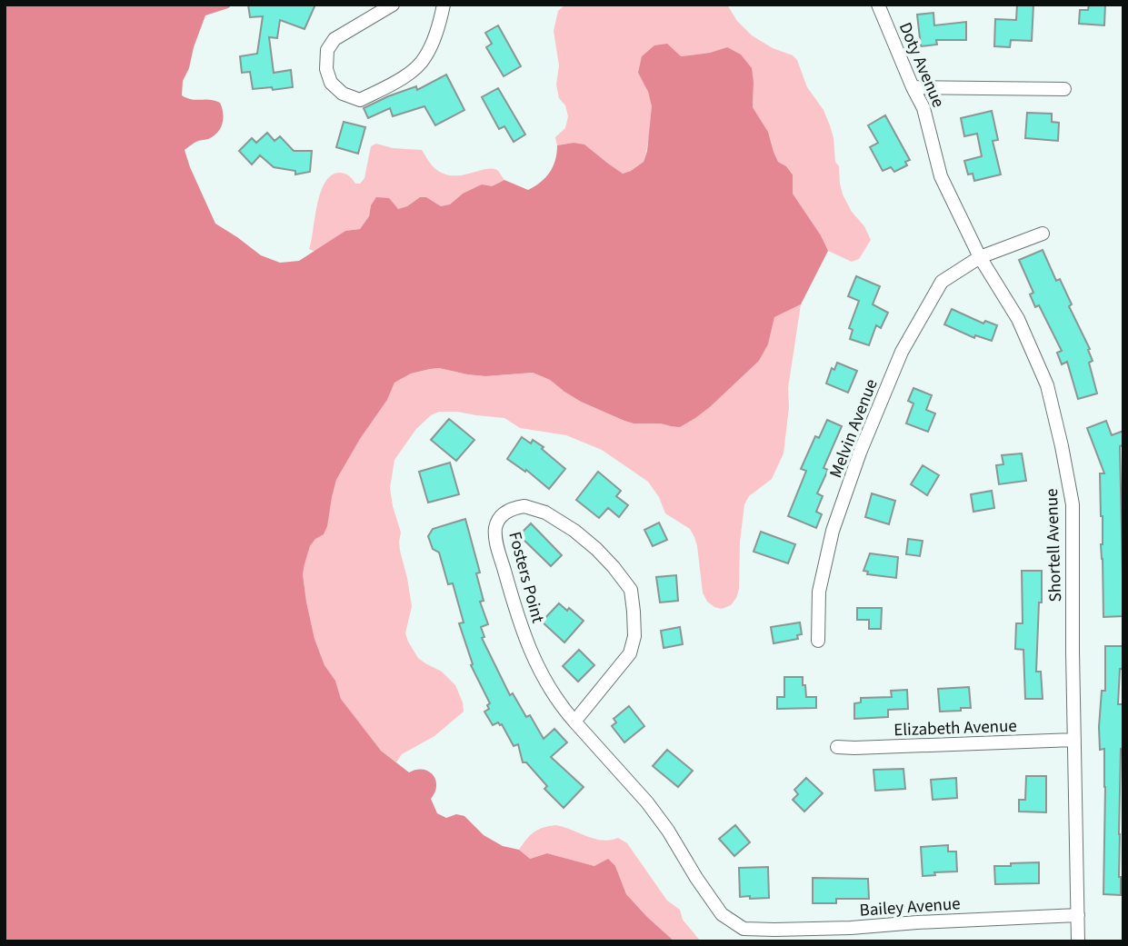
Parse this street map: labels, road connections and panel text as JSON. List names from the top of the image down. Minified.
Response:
{"streets":{"street":["Doty Avenue","Melvin Avenue","Shortell Avenue","Fosters Point","Elizabeth Avenue","Bailey Avenue"]},"crossings":[["Doty Avenue","Shortell Avenue"],["Melvin Avenue","Shortell Avenue"],["Shortell Avenue","Elizabeth Avenue"],["Shortell Avenue","Bailey Avenue"],["Fosters Point","Bailey Avenue"]]}
